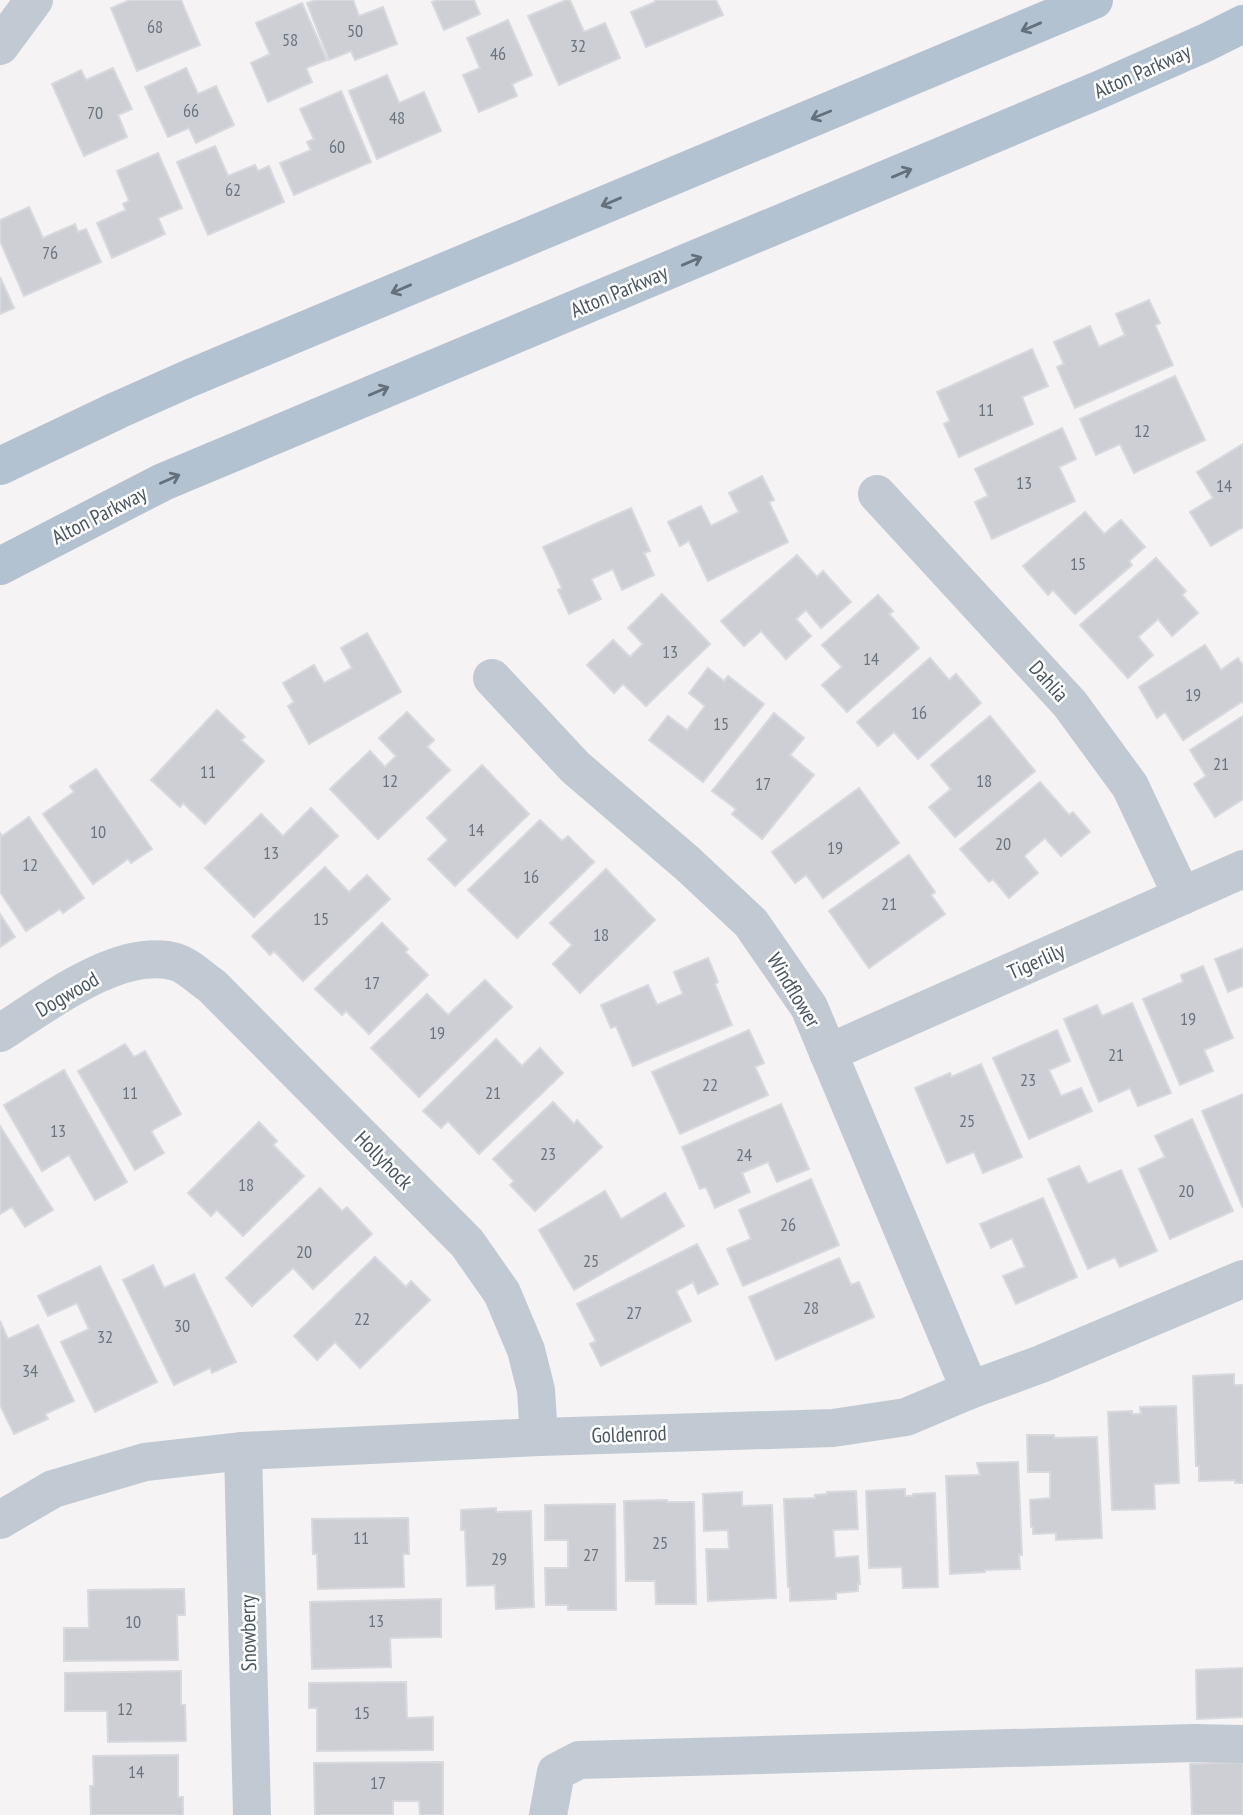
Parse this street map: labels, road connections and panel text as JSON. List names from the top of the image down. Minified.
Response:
{"streets":{"main road":["Alton Parkway"],"street":["Dahlia","Tigerlily","Windflower","Dogwood","Hollyhock","Goldenrod","Snowberry"]},"crossings":[["Dahlia","Tigerlily"],["Tigerlily","Windflower"],["Windflower","Goldenrod"],["Dogwood","Hollyhock"],["Hollyhock","Goldenrod"],["Goldenrod","Snowberry"]],"house_numbers":["68","50","58","32","46","66","70","48","60","62","76","11","12","13","14","15","13","14","19","16","15","21","11","12","18","17","14","10","20","19","13","12","16","21","15","18","17","19","19","21","23","22","11","21","25","13","23","24","18","20","26","20","25","28","27","22","30","32","34","11","25","27","29","13","10","12","15","14","17"]}
